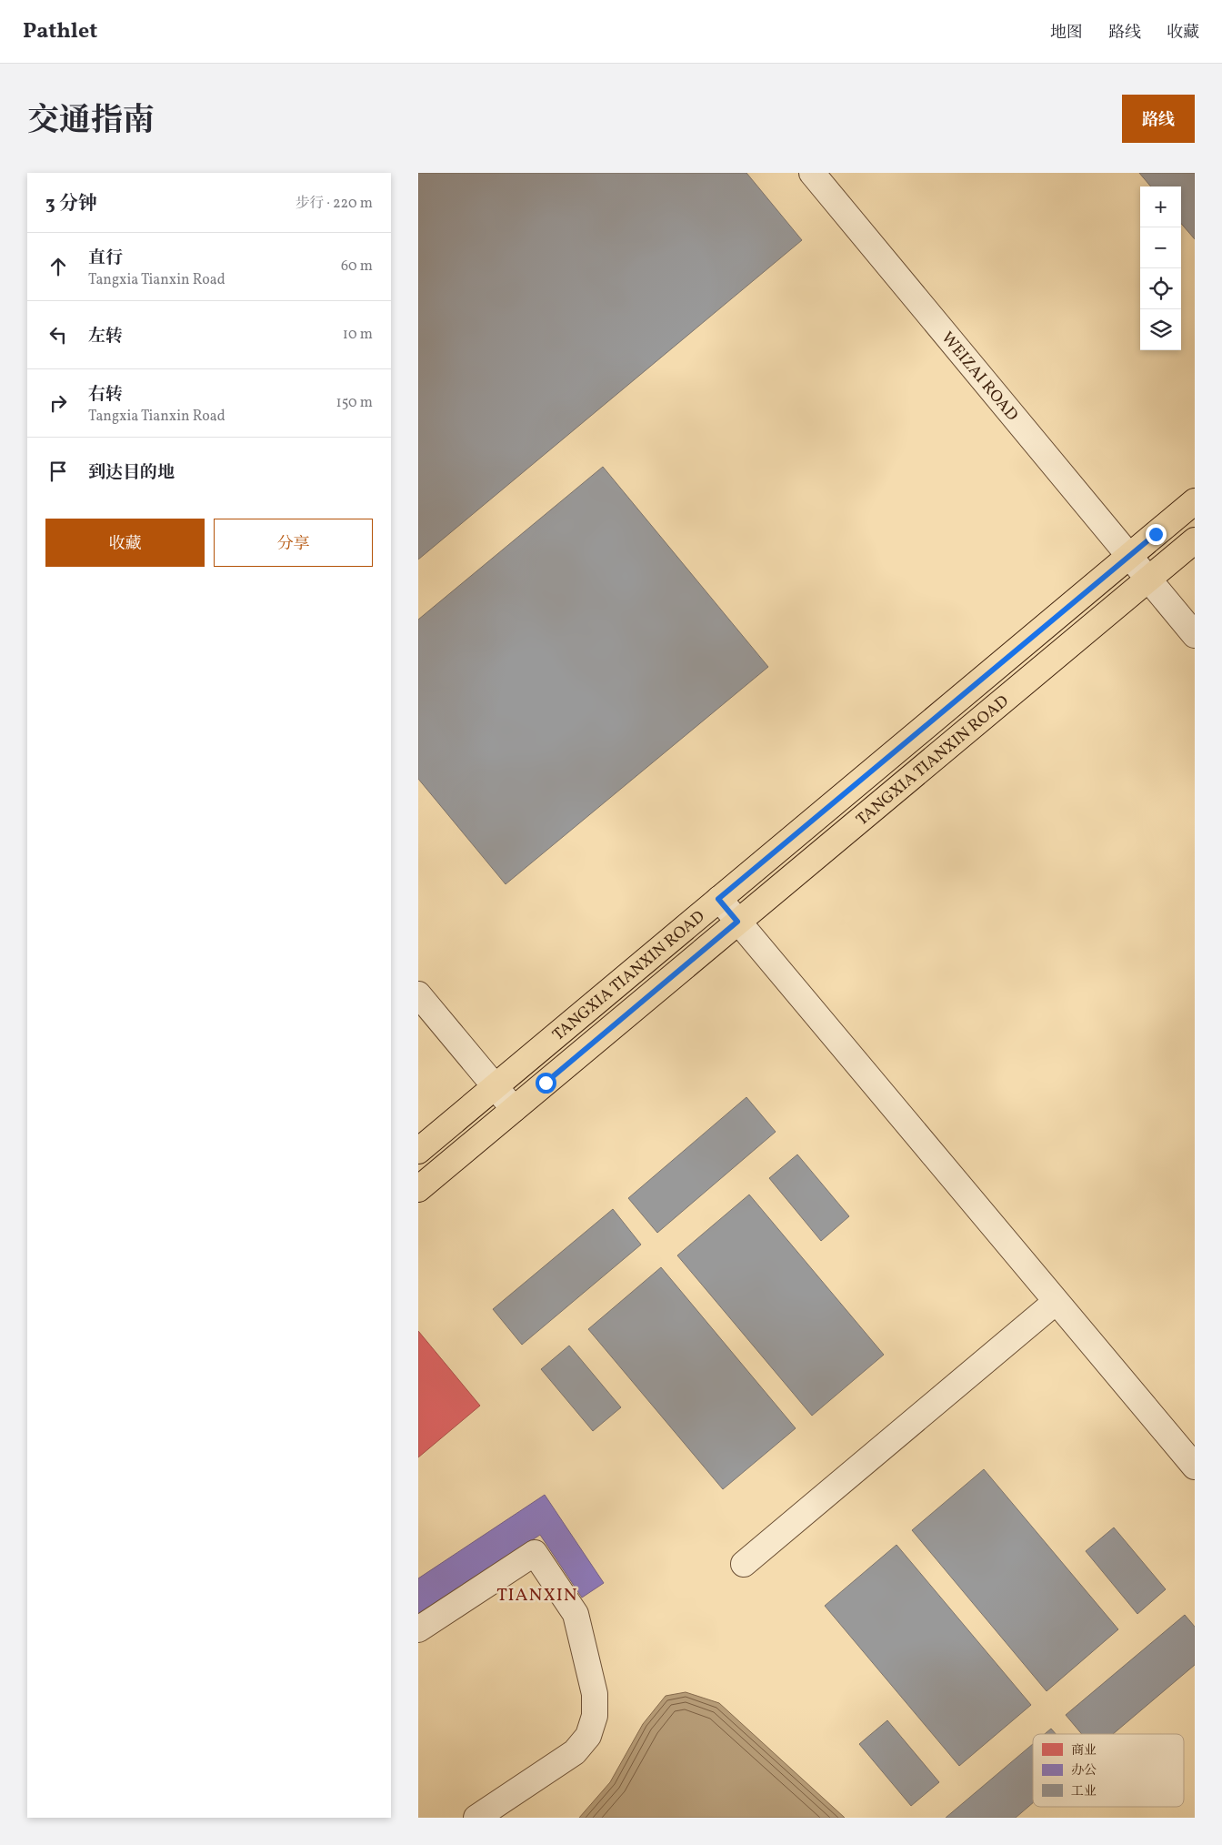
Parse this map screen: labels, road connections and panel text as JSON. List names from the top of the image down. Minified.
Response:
{"streets":{"main road":["TANGXIA TIANXIN ROAD"],"street":["WEIZAI ROAD"]},"crossings":[["WEIZAI ROAD","TANGXIA TIANXIN ROAD"]],"districts":["TIANXIN"],"legend":["商业","办公","工业"],"page":{"header":"Pathlet","nav":["地图","路线","收藏"],"title":"交通指南","buttons":["路线",["收藏","分享"]],"heading":["3 分钟","步行 · 220 m"],"map_buttons":["+","−"],"list":[["直行","Tangxia Tianxin Road","60 m"],["左转","10 m"],["右转","Tangxia Tianxin Road","150 m"],"到达目的地"]}}
